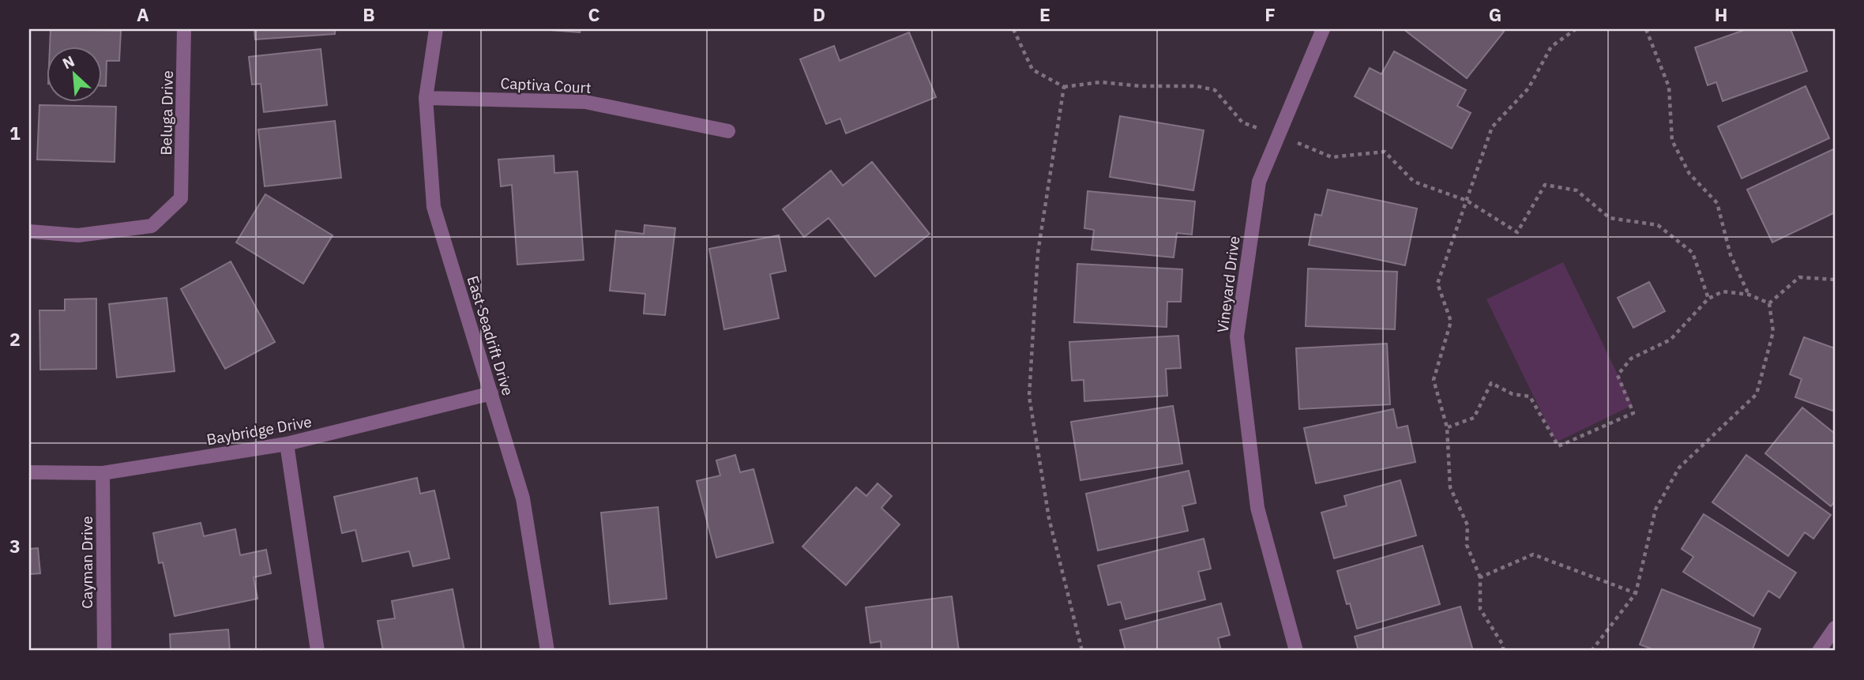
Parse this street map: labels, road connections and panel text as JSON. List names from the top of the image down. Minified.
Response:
{"streets":{"street":["Captiva Court","Beluga Drive","Vineyard Drive","East Seadrift Drive","Baybridge Drive","Cayman Drive"]},"crossings":[["Captiva Court","East Seadrift Drive"],["East Seadrift Drive","Baybridge Drive"],["Baybridge Drive","Cayman Drive"]],"north":"top left","grid":{"columns":["A","B","C","D","E","F","G","H"],"rows":["1","2","3"]}}
